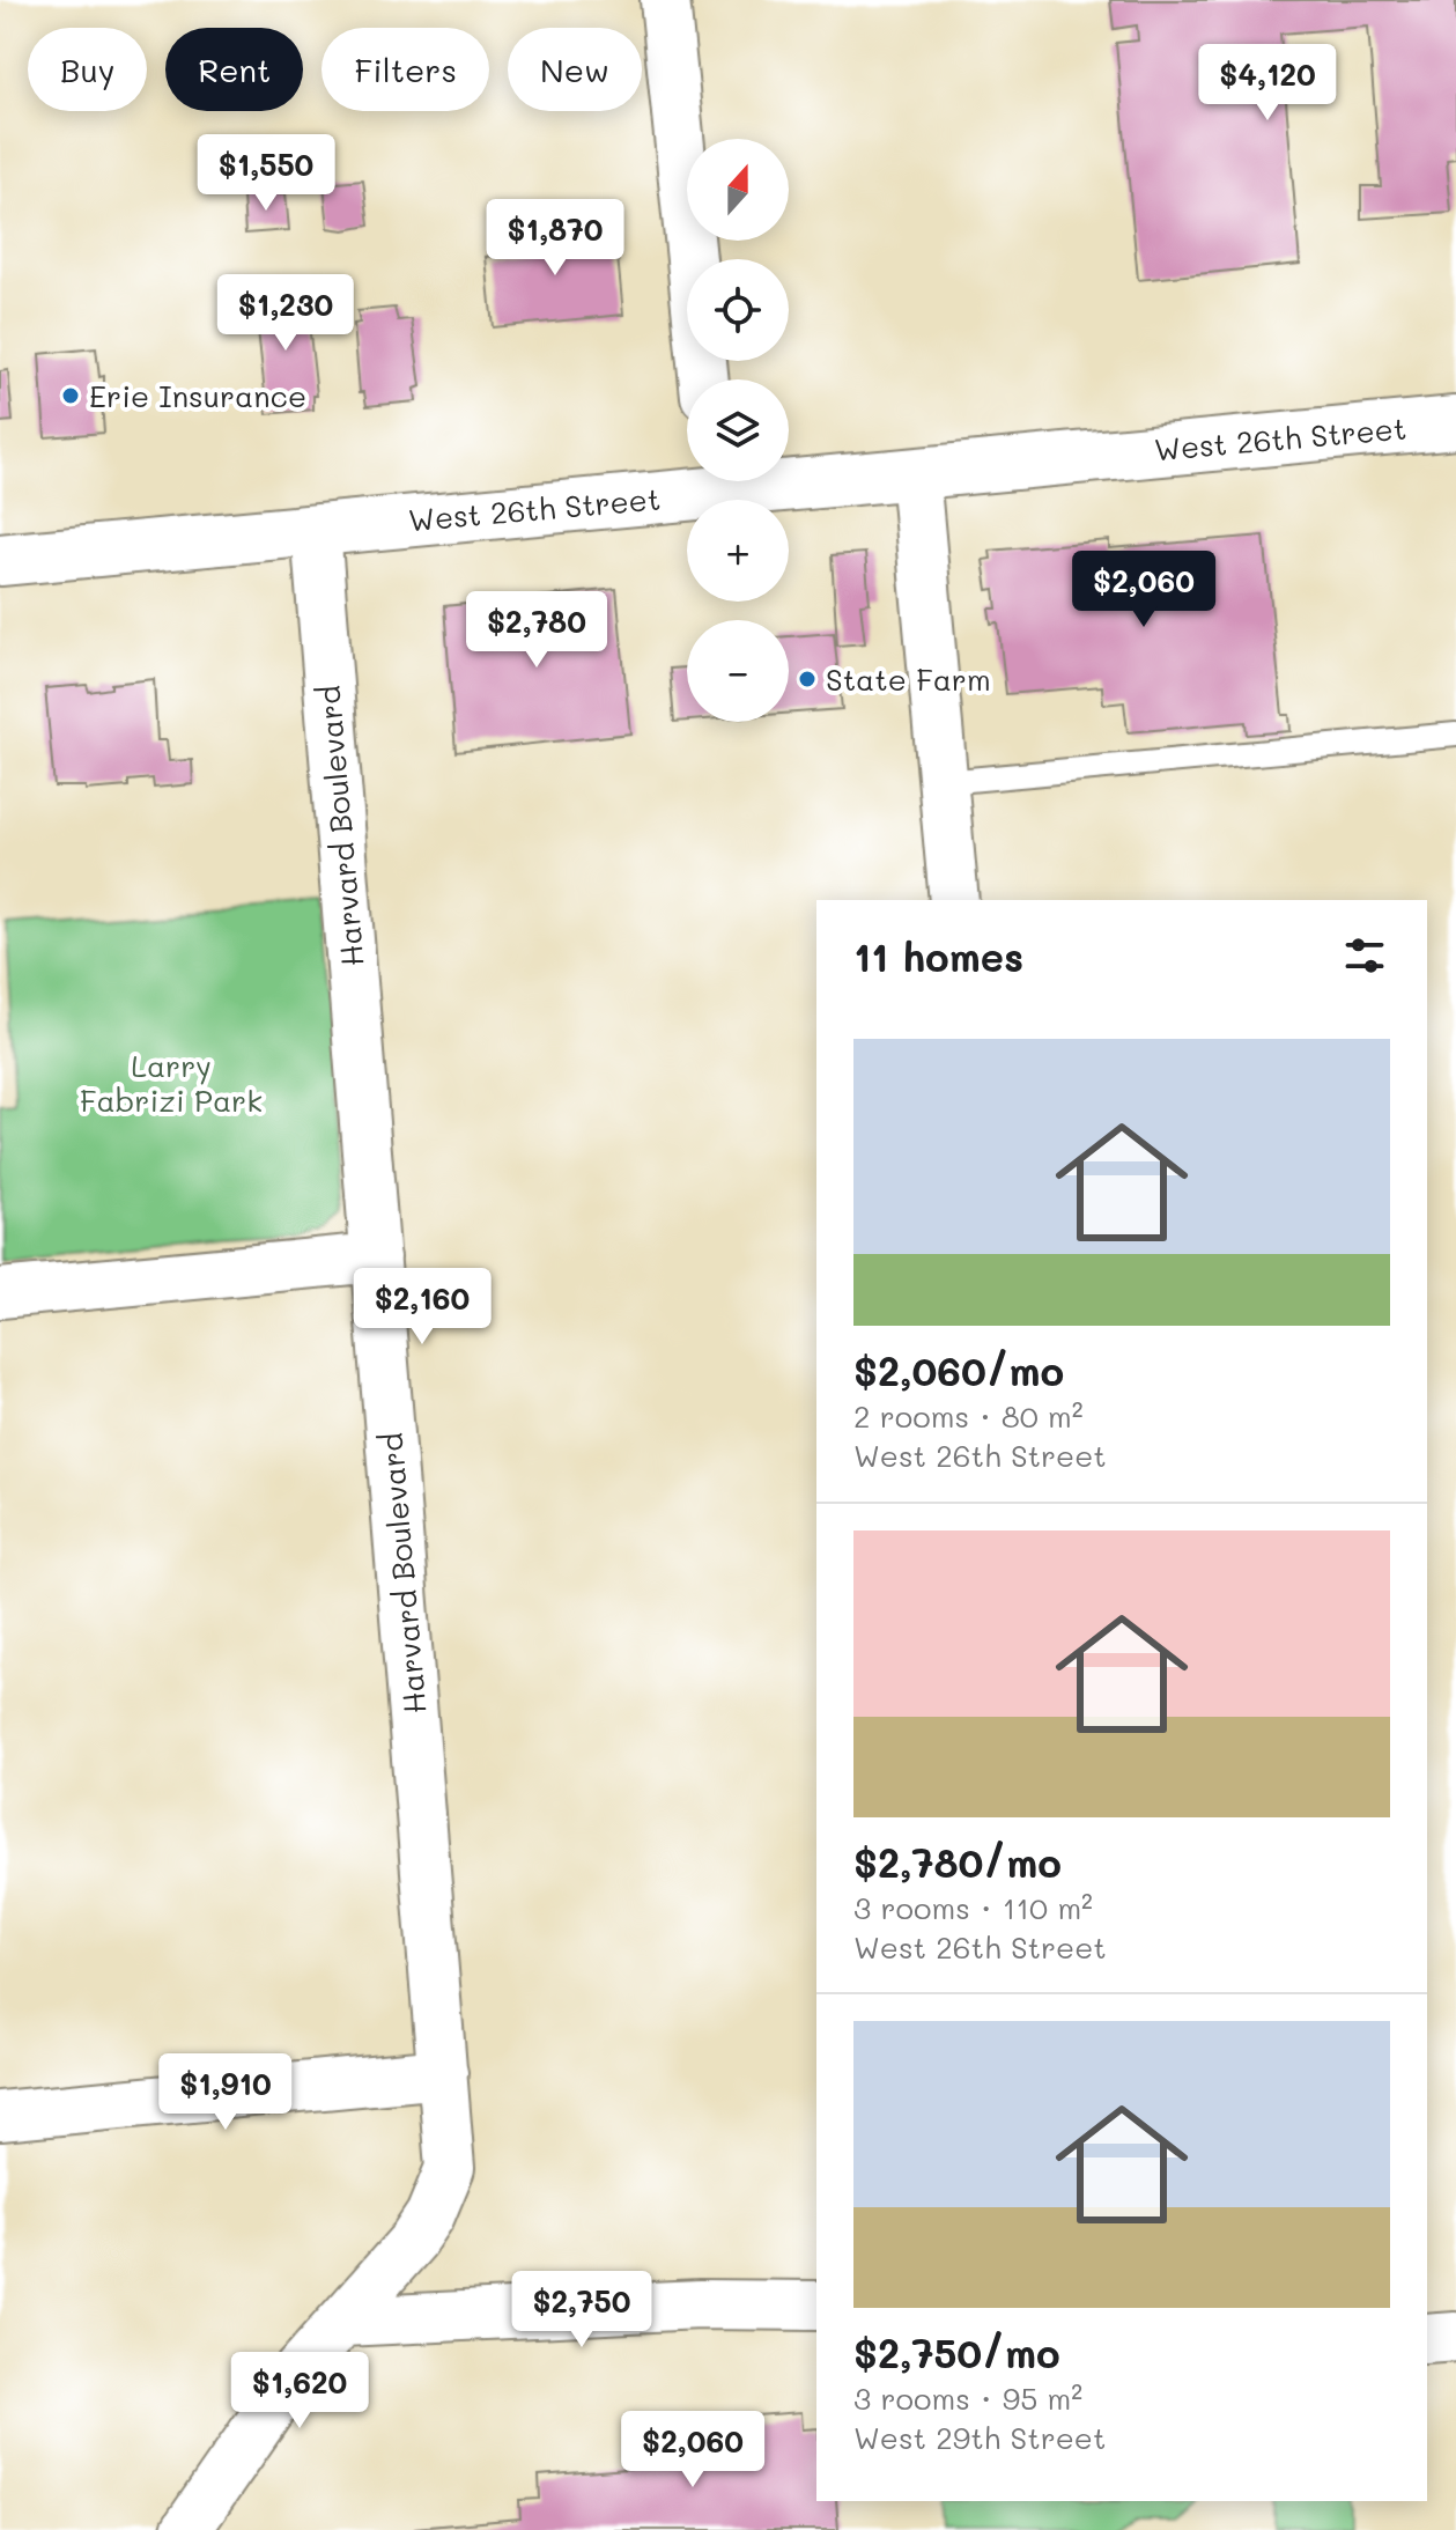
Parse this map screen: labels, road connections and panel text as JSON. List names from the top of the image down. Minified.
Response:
{"streets":{"main road":["West 26th Street"],"street":["Harvard Boulevard"]},"crossings":[["West 26th Street","Harvard Boulevard"]],"parks":["Larry Fabrizi Park"],"places":["Erie Insurance","State Farm"],"north":"top","page":{"chip":["Buy","Rent","Filters","New"],"price":["$4,120","$1,550","$1,870","$1,230","$2,060","$2,780","$2,160","$1,910","$2,750","$1,620","$2,060"],"map_buttons":["+","−"],"heading":"11 homes","list":[{"name":"$2,060/mo","note":"2 rooms · 80 m² · West 26th Street"},{"name":"$2,780/mo","note":"3 rooms · 110 m² · West 26th Street"},{"name":"$2,750/mo","note":"3 rooms · 95 m² · West 29th Street"}]}}
